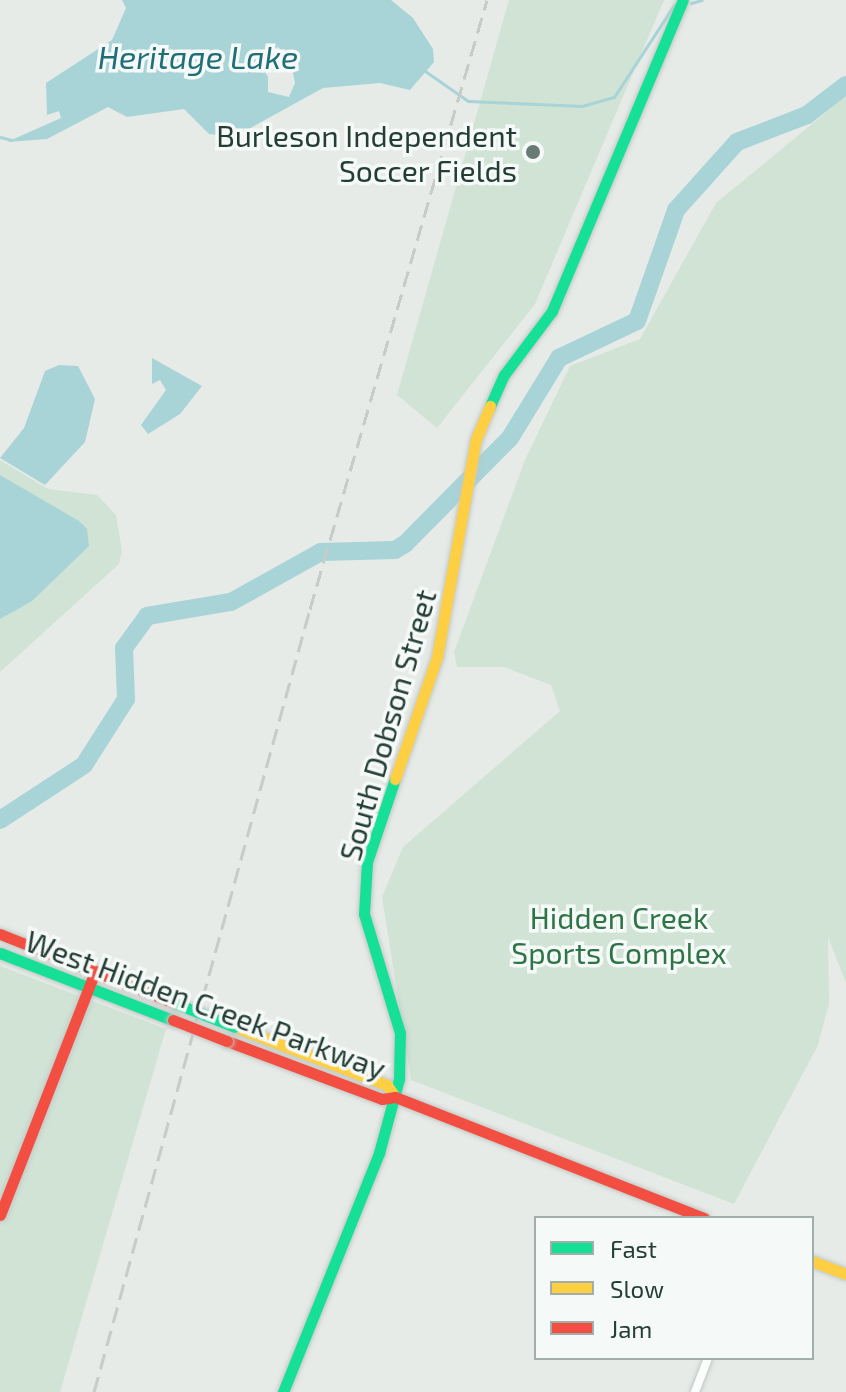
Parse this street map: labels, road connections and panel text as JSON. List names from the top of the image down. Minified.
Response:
{"streets":{"street":["South Dobson Street","West Hidden Creek Parkway"]},"crossings":[["South Dobson Street","West Hidden Creek Parkway"]],"water":["Heritage Lake"],"parks":["Hidden Creek Sports Complex"],"places":["Burleson Independent Soccer Fields"],"legend":["Fast","Slow","Jam"]}
